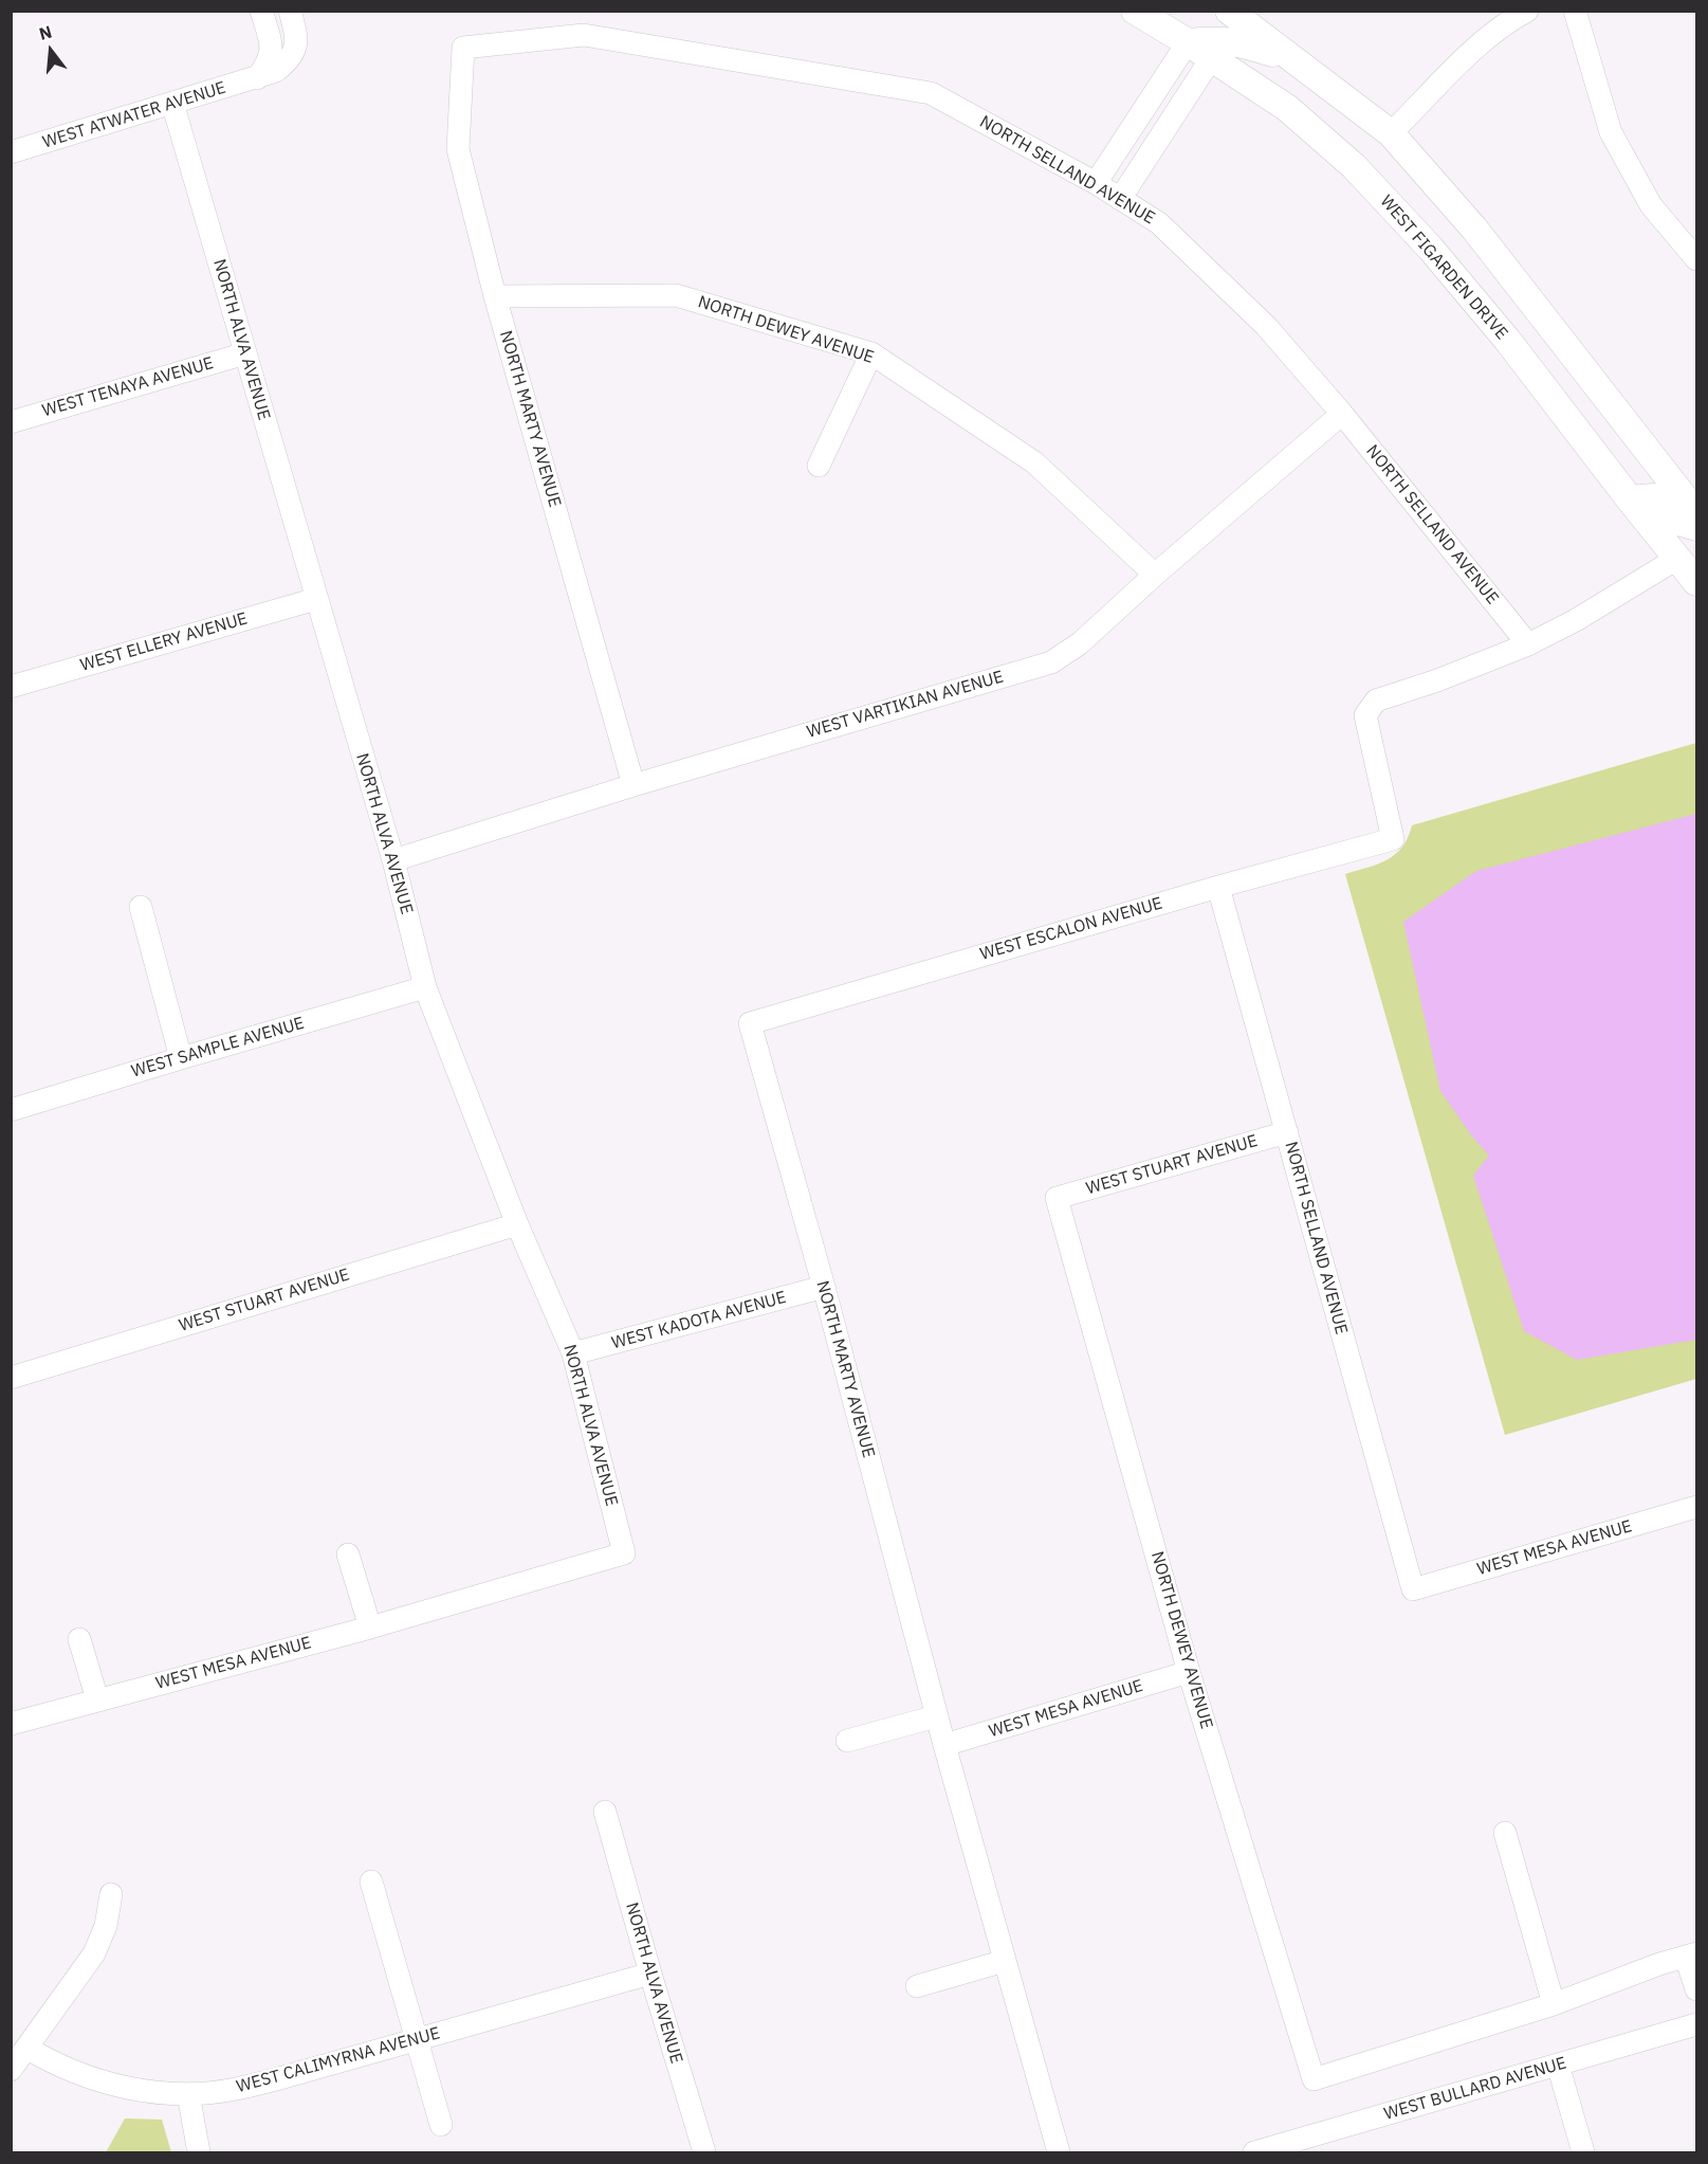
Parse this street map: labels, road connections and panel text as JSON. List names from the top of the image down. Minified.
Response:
{"streets":{"main road":["WEST FIGARDEN DRIVE"],"street":["WEST ATWATER AVENUE","NORTH SELLAND AVENUE","NORTH DEWEY AVENUE","NORTH ALVA AVENUE","WEST TENAYA AVENUE","NORTH MARTY AVENUE","WEST ELLERY AVENUE","WEST VARTIKIAN AVENUE","WEST ESCALON AVENUE","WEST SAMPLE AVENUE","WEST STUART AVENUE","WEST KADOTA AVENUE","WEST MESA AVENUE","WEST CALIMYRNA AVENUE","WEST BULLARD AVENUE"]},"crossings":[["WEST ATWATER AVENUE","NORTH ALVA AVENUE"],["NORTH SELLAND AVENUE","NORTH MARTY AVENUE"],["NORTH SELLAND AVENUE","WEST VARTIKIAN AVENUE"],["NORTH SELLAND AVENUE","WEST ESCALON AVENUE"],["NORTH SELLAND AVENUE","WEST STUART AVENUE"],["NORTH SELLAND AVENUE","WEST MESA AVENUE"],["NORTH DEWEY AVENUE","NORTH MARTY AVENUE"],["NORTH DEWEY AVENUE","WEST VARTIKIAN AVENUE"],["NORTH DEWEY AVENUE","WEST STUART AVENUE"],["NORTH DEWEY AVENUE","WEST MESA AVENUE"],["NORTH ALVA AVENUE","WEST TENAYA AVENUE"],["NORTH ALVA AVENUE","WEST ELLERY AVENUE"],["NORTH ALVA AVENUE","WEST VARTIKIAN AVENUE"],["NORTH ALVA AVENUE","WEST SAMPLE AVENUE"],["NORTH ALVA AVENUE","WEST STUART AVENUE"],["NORTH ALVA AVENUE","WEST KADOTA AVENUE"],["NORTH ALVA AVENUE","WEST MESA AVENUE"],["NORTH ALVA AVENUE","WEST CALIMYRNA AVENUE"],["NORTH MARTY AVENUE","WEST VARTIKIAN AVENUE"],["NORTH MARTY AVENUE","WEST ESCALON AVENUE"],["NORTH MARTY AVENUE","WEST KADOTA AVENUE"],["NORTH MARTY AVENUE","WEST MESA AVENUE"]],"north":"top"}
